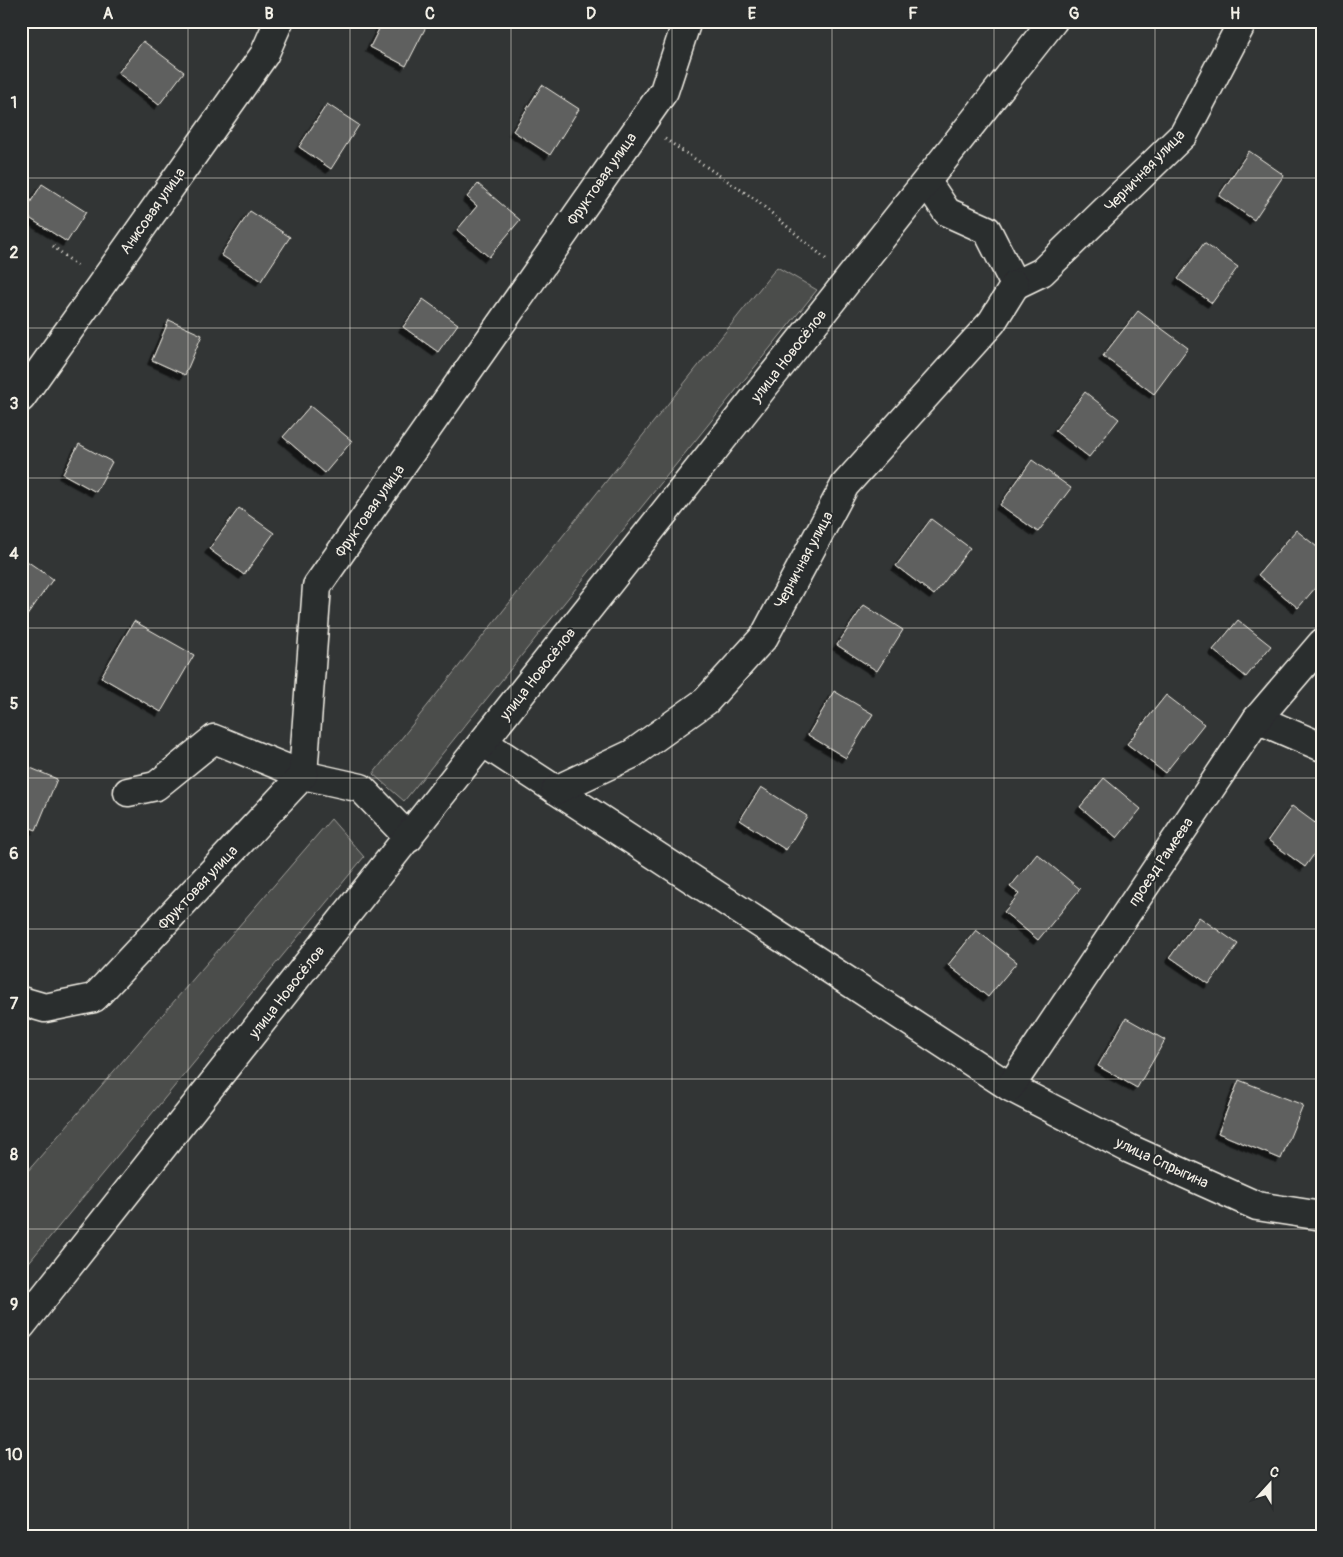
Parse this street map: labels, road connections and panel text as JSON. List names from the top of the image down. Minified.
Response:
{"streets":{"street":["Черничная улица","Фруктовая улица","Анисовая улица","улица Новосёлов","проезд Рамеева","улица Спрыгина"]},"crossings":[["Черничная улица","улица Спрыгина"],["улица Новосёлов","улица Спрыгина"],["проезд Рамеева","улица Спрыгина"]],"north":"top","grid":{"columns":["A","B","C","D","E","F","G","H"],"rows":["1","2","3","4","5","6","7","8","9","10"]}}
